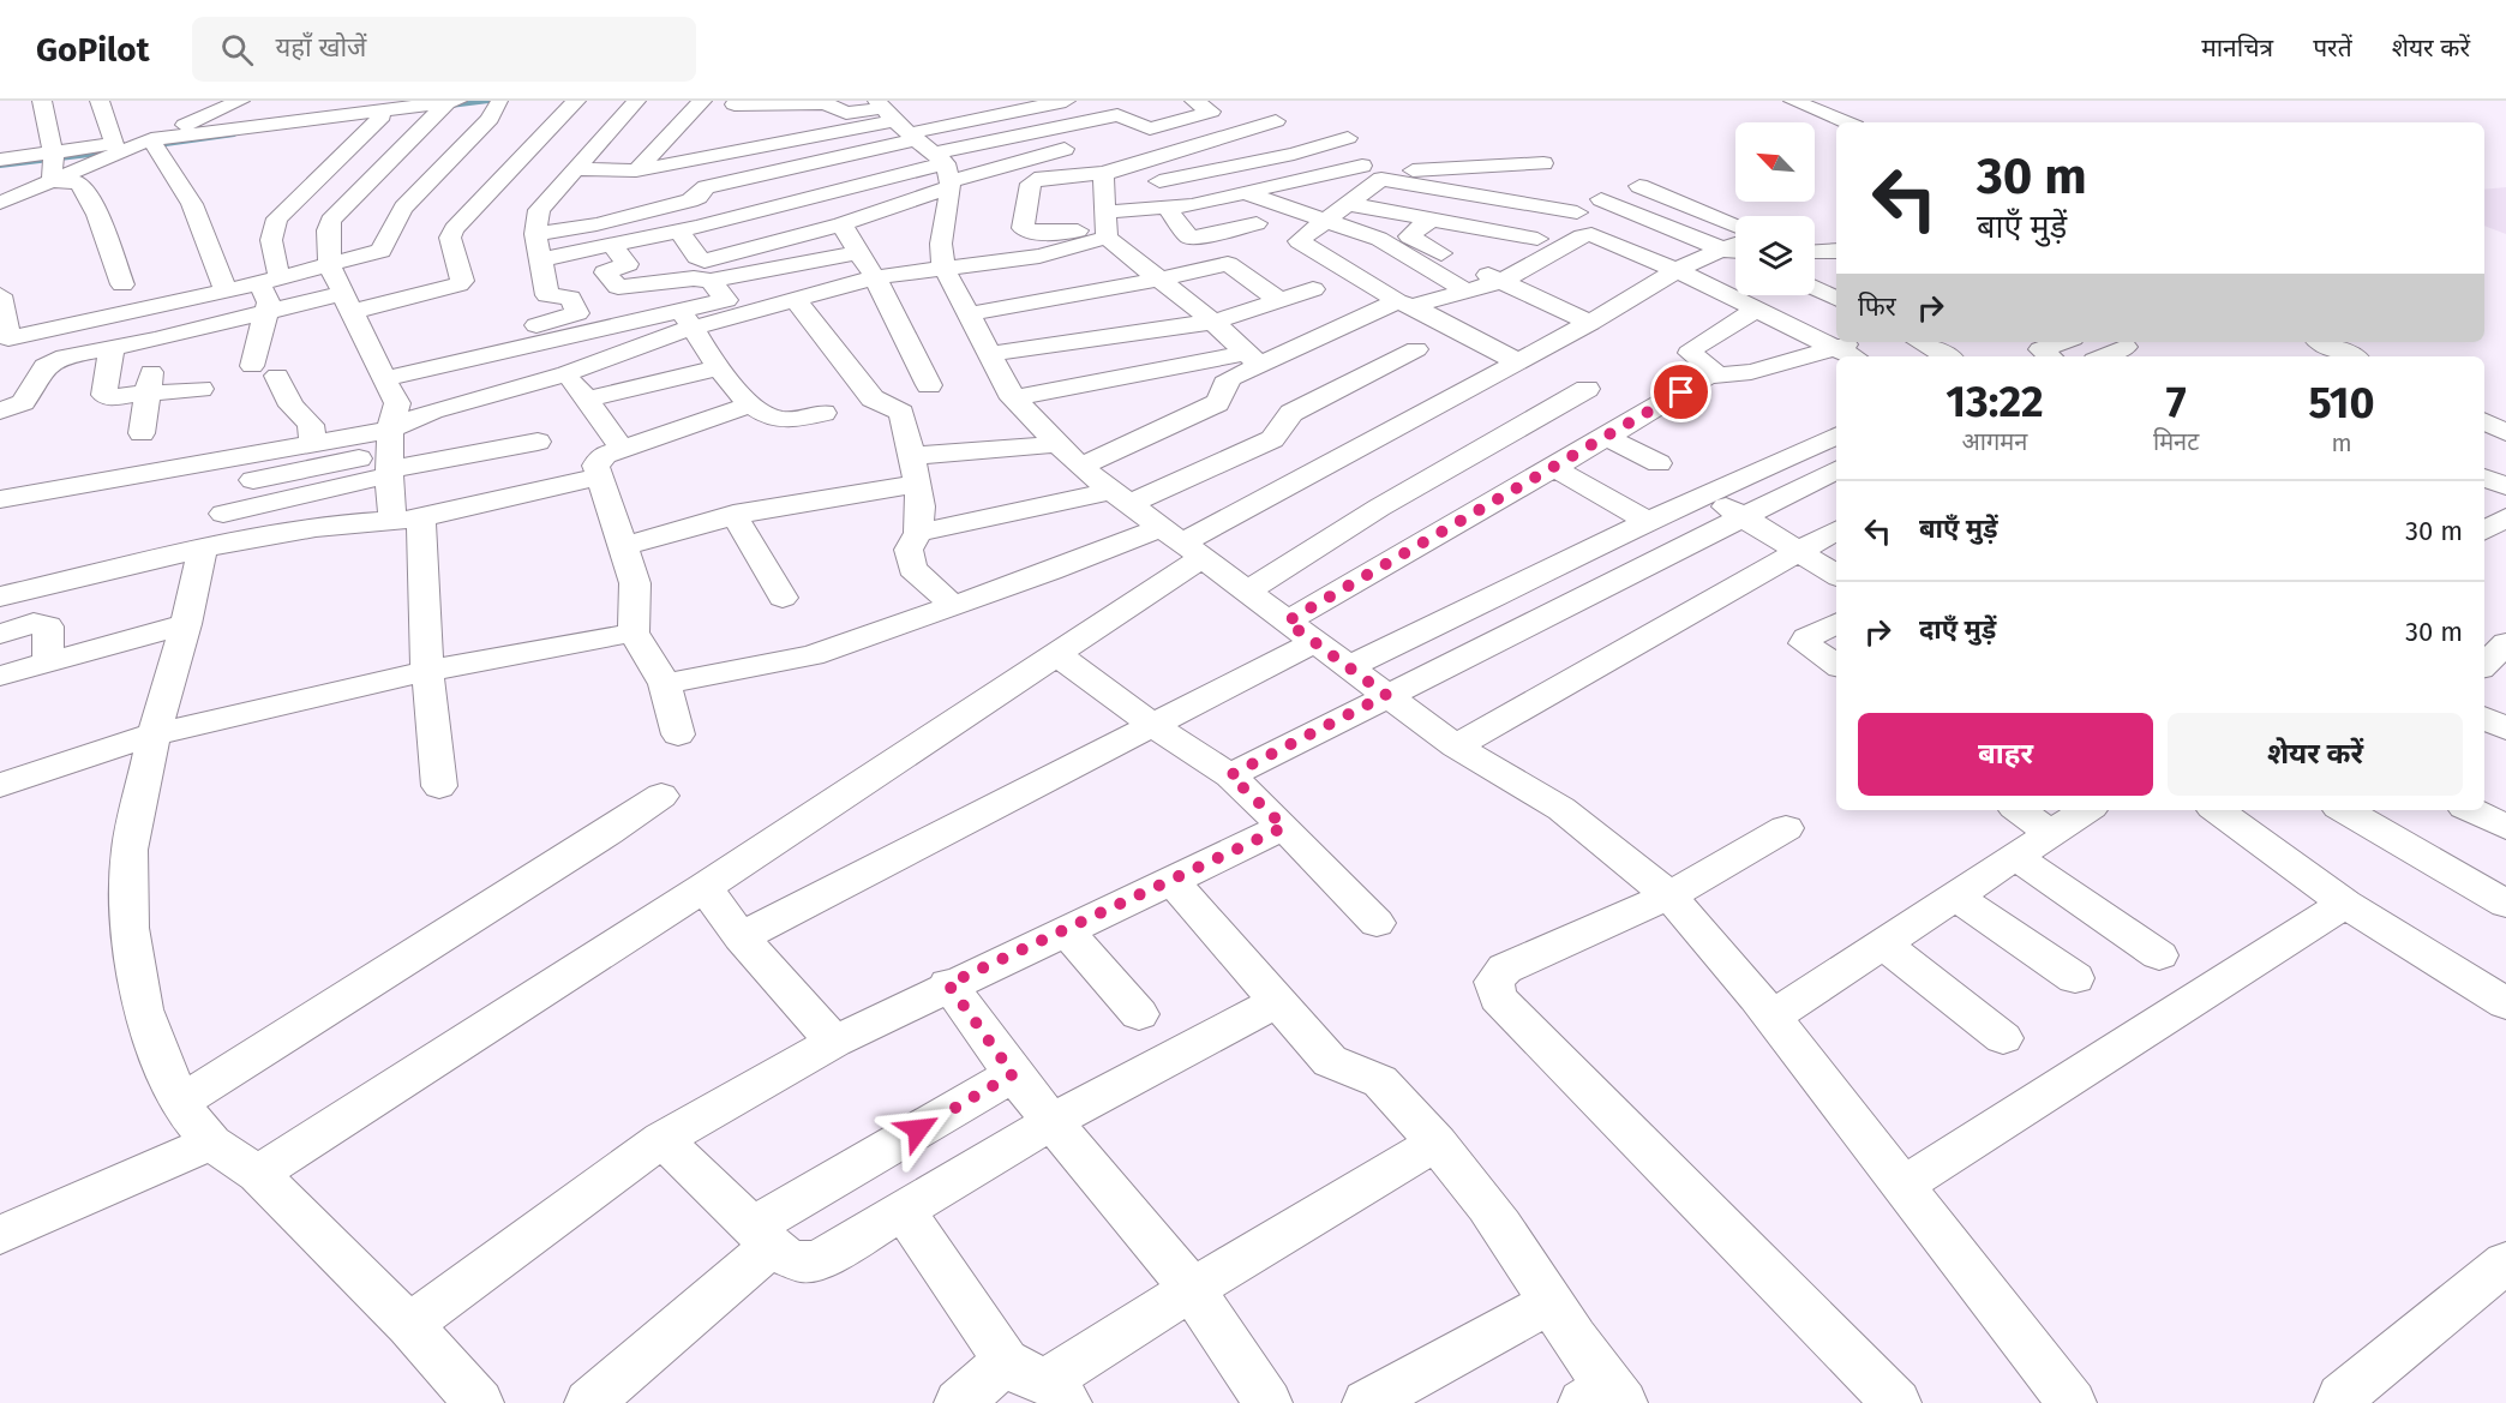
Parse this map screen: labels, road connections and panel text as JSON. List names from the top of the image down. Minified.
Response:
{"north":"top left","page":{"header":"GoPilot","search":"यहाँ खोजें","nav":["मानचित्र","परतें","शेयर करें"],"turn":["30 m","बाएँ मुड़ें"],"then":"फिर","eta":["13:22","आगमन","7","मिनट","510","m"],"list":[{"name":"बाएँ मुड़ें","value":"30 m"},{"name":"दाएँ मुड़ें","value":"30 m"}],"buttons":["बाहर","शेयर करें"]}}
